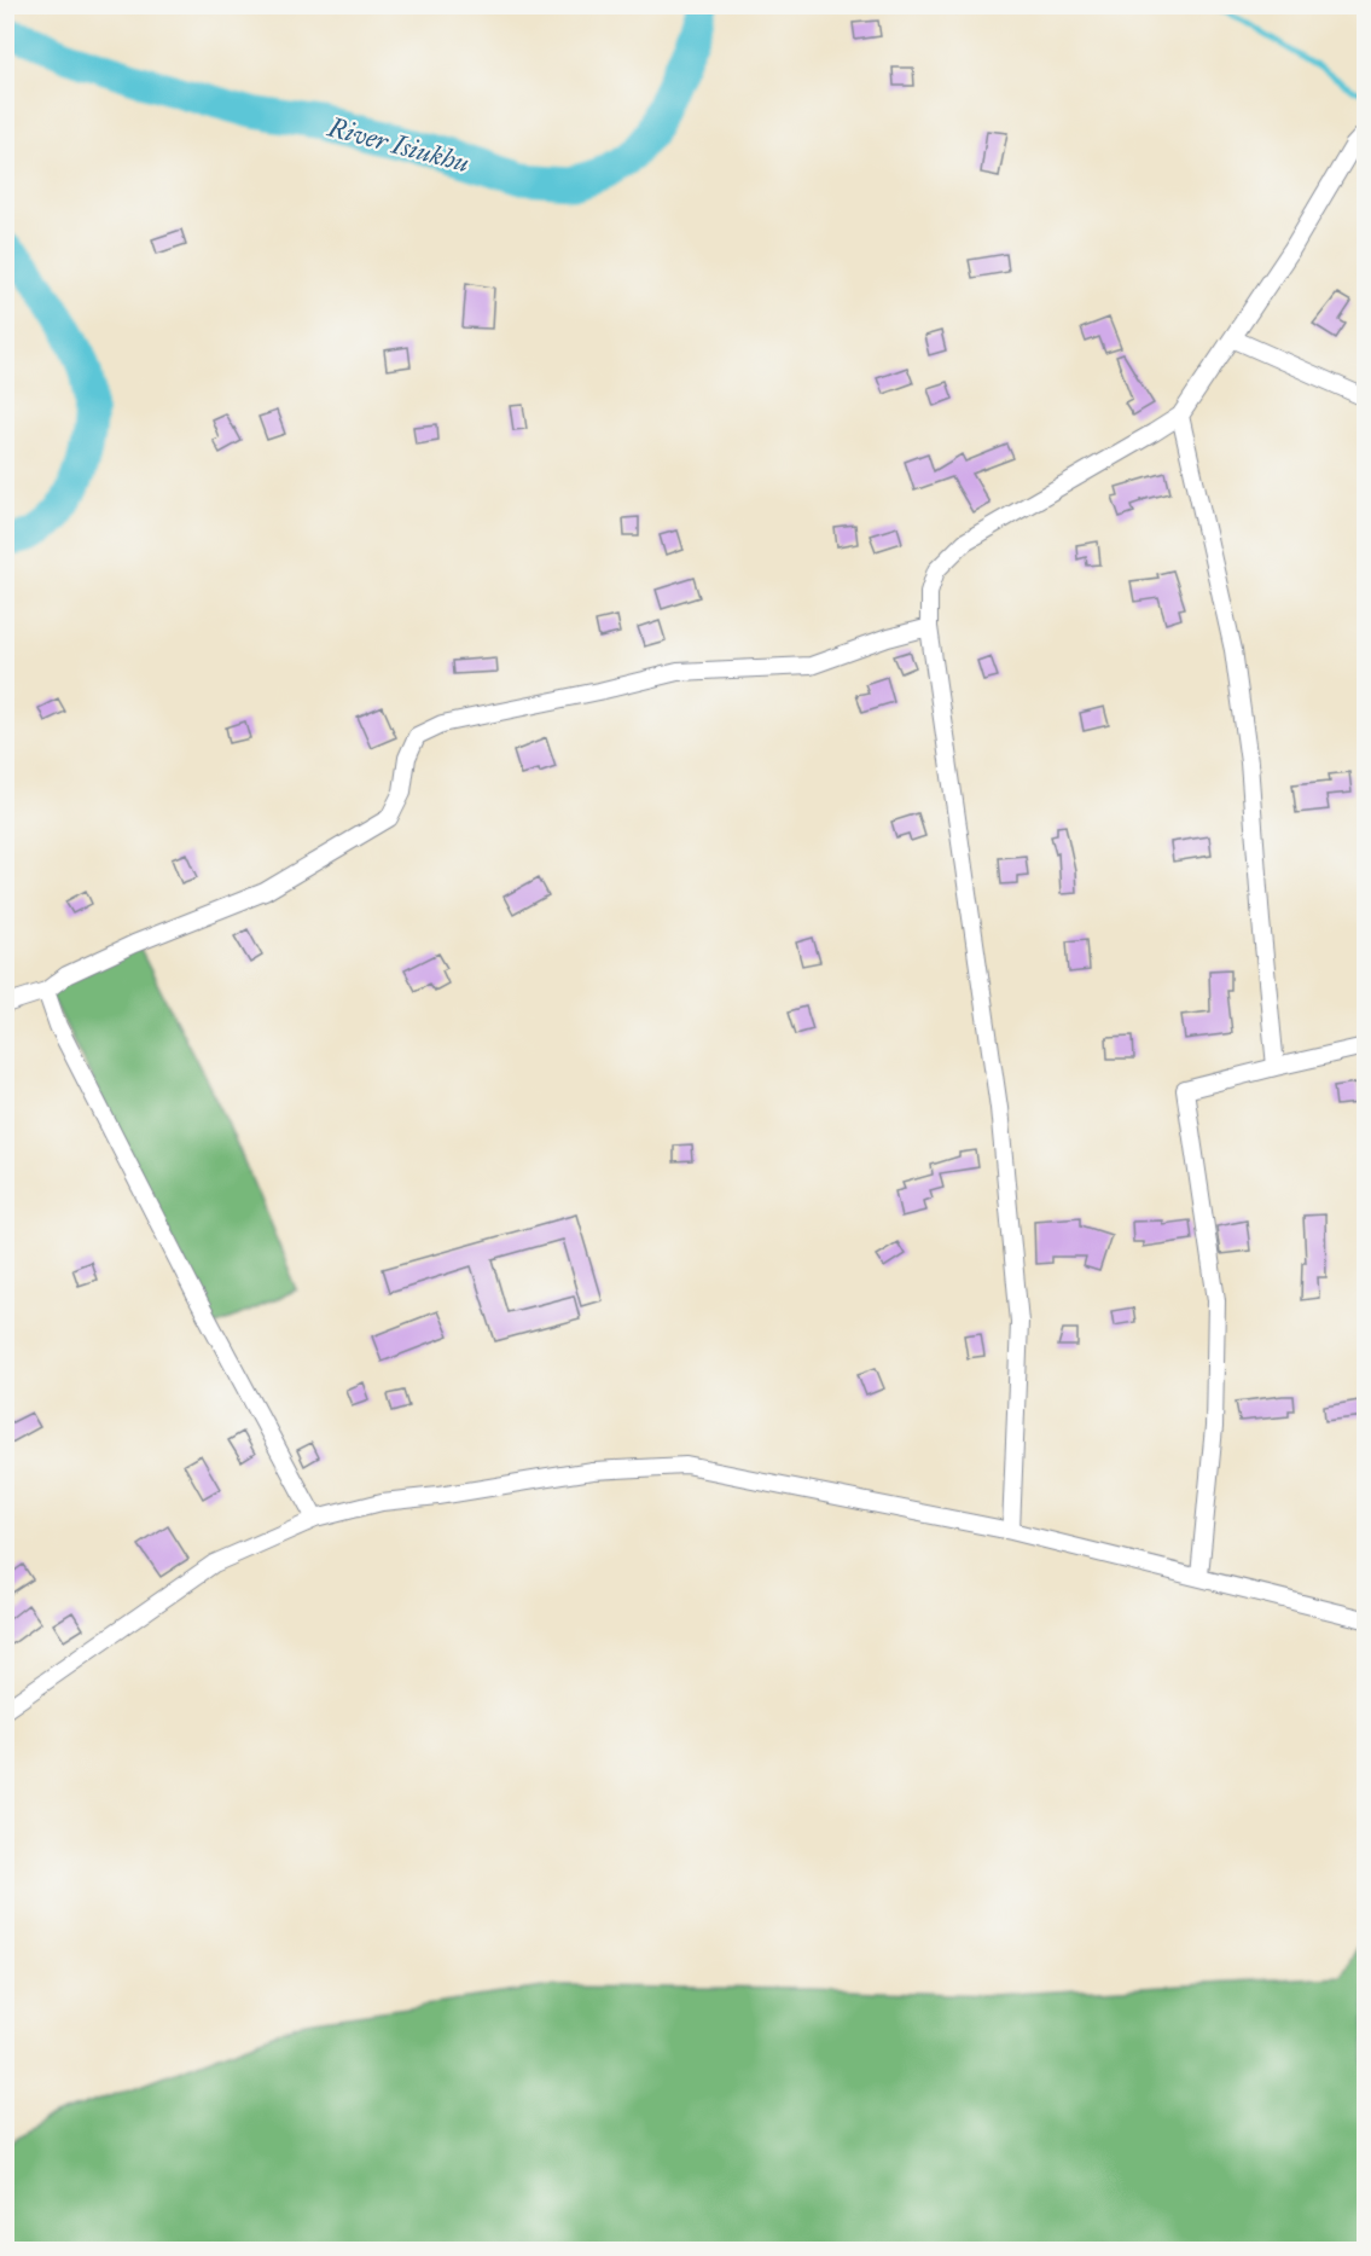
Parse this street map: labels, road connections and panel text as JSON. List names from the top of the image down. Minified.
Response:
{"water":["River Isiukhu"]}
